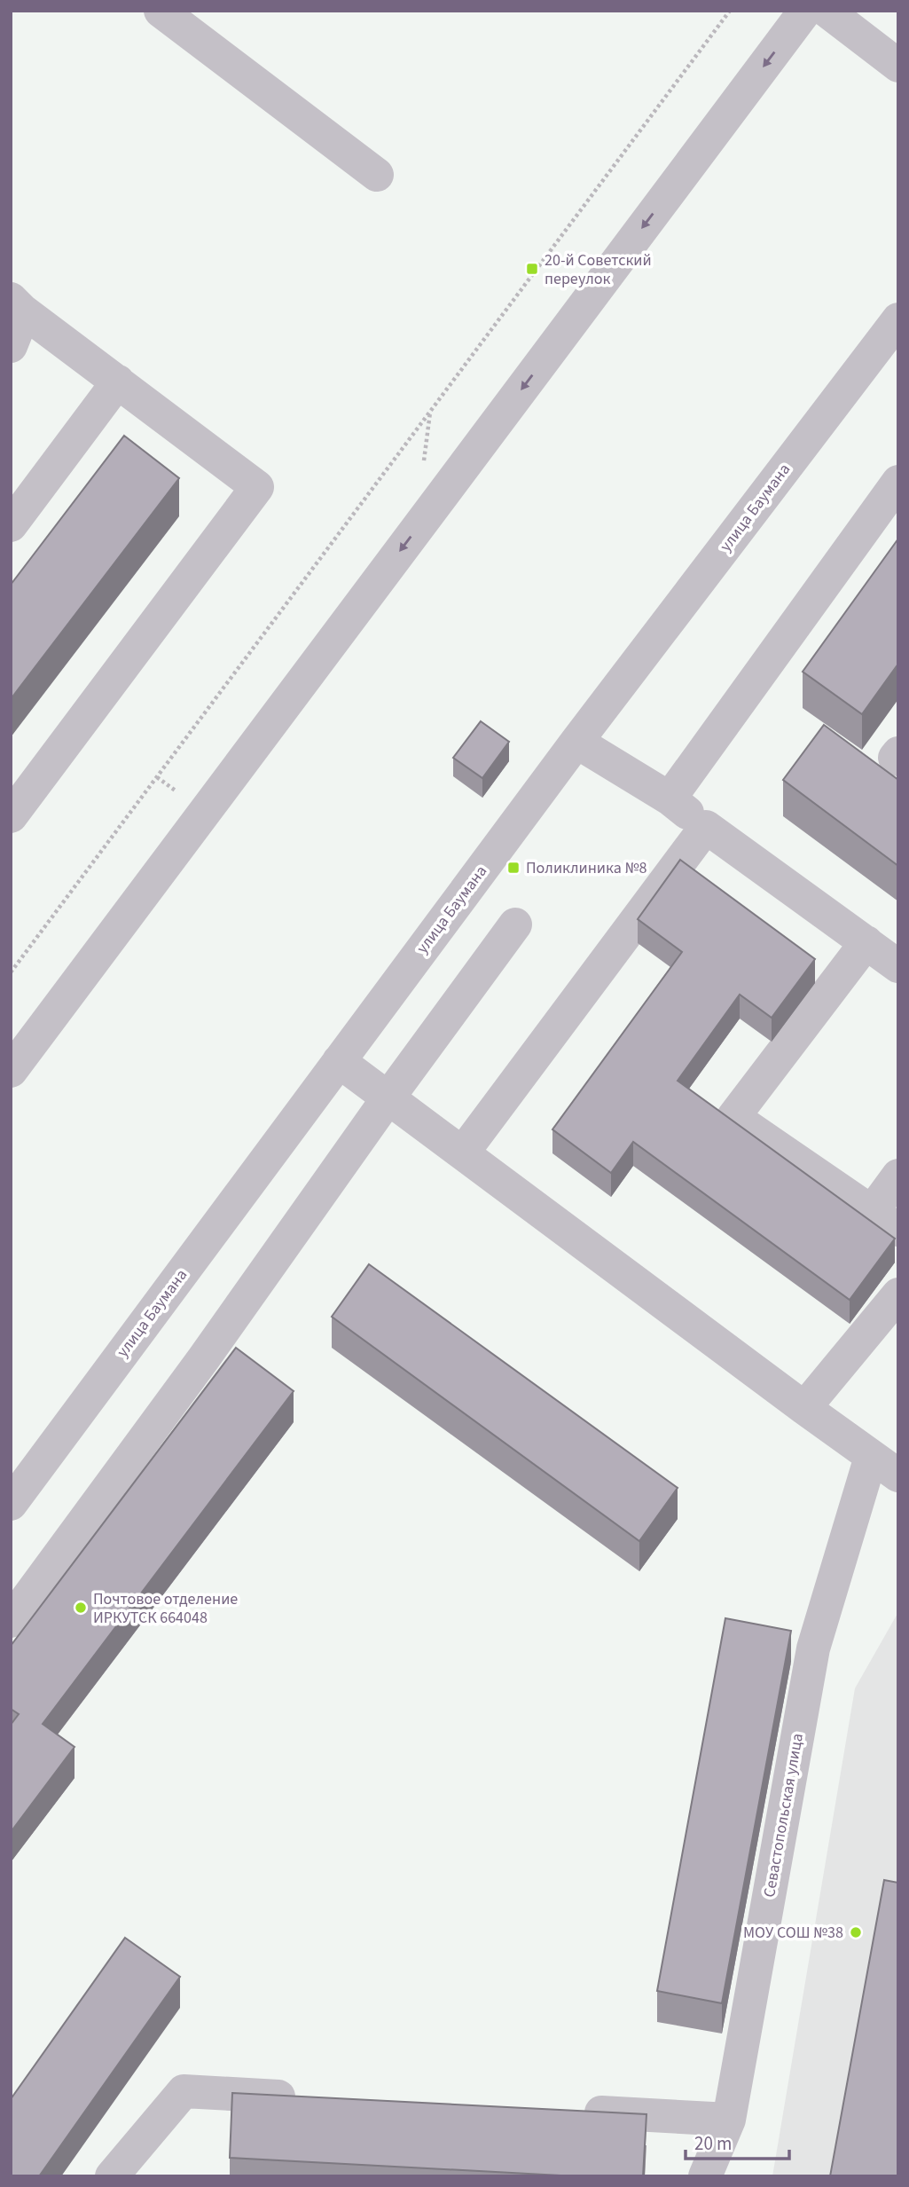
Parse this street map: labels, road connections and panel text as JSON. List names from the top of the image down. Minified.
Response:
{"streets":{"street":["улица Баумана","Севастопольская улица"]},"places":{"transit":["20-й Советский переулок","Поликлиника №8"],"other":["Почтовое отделение ИРКУТСК 664048","МОУ СОШ №38"]},"scale_bar":"20 m"}
